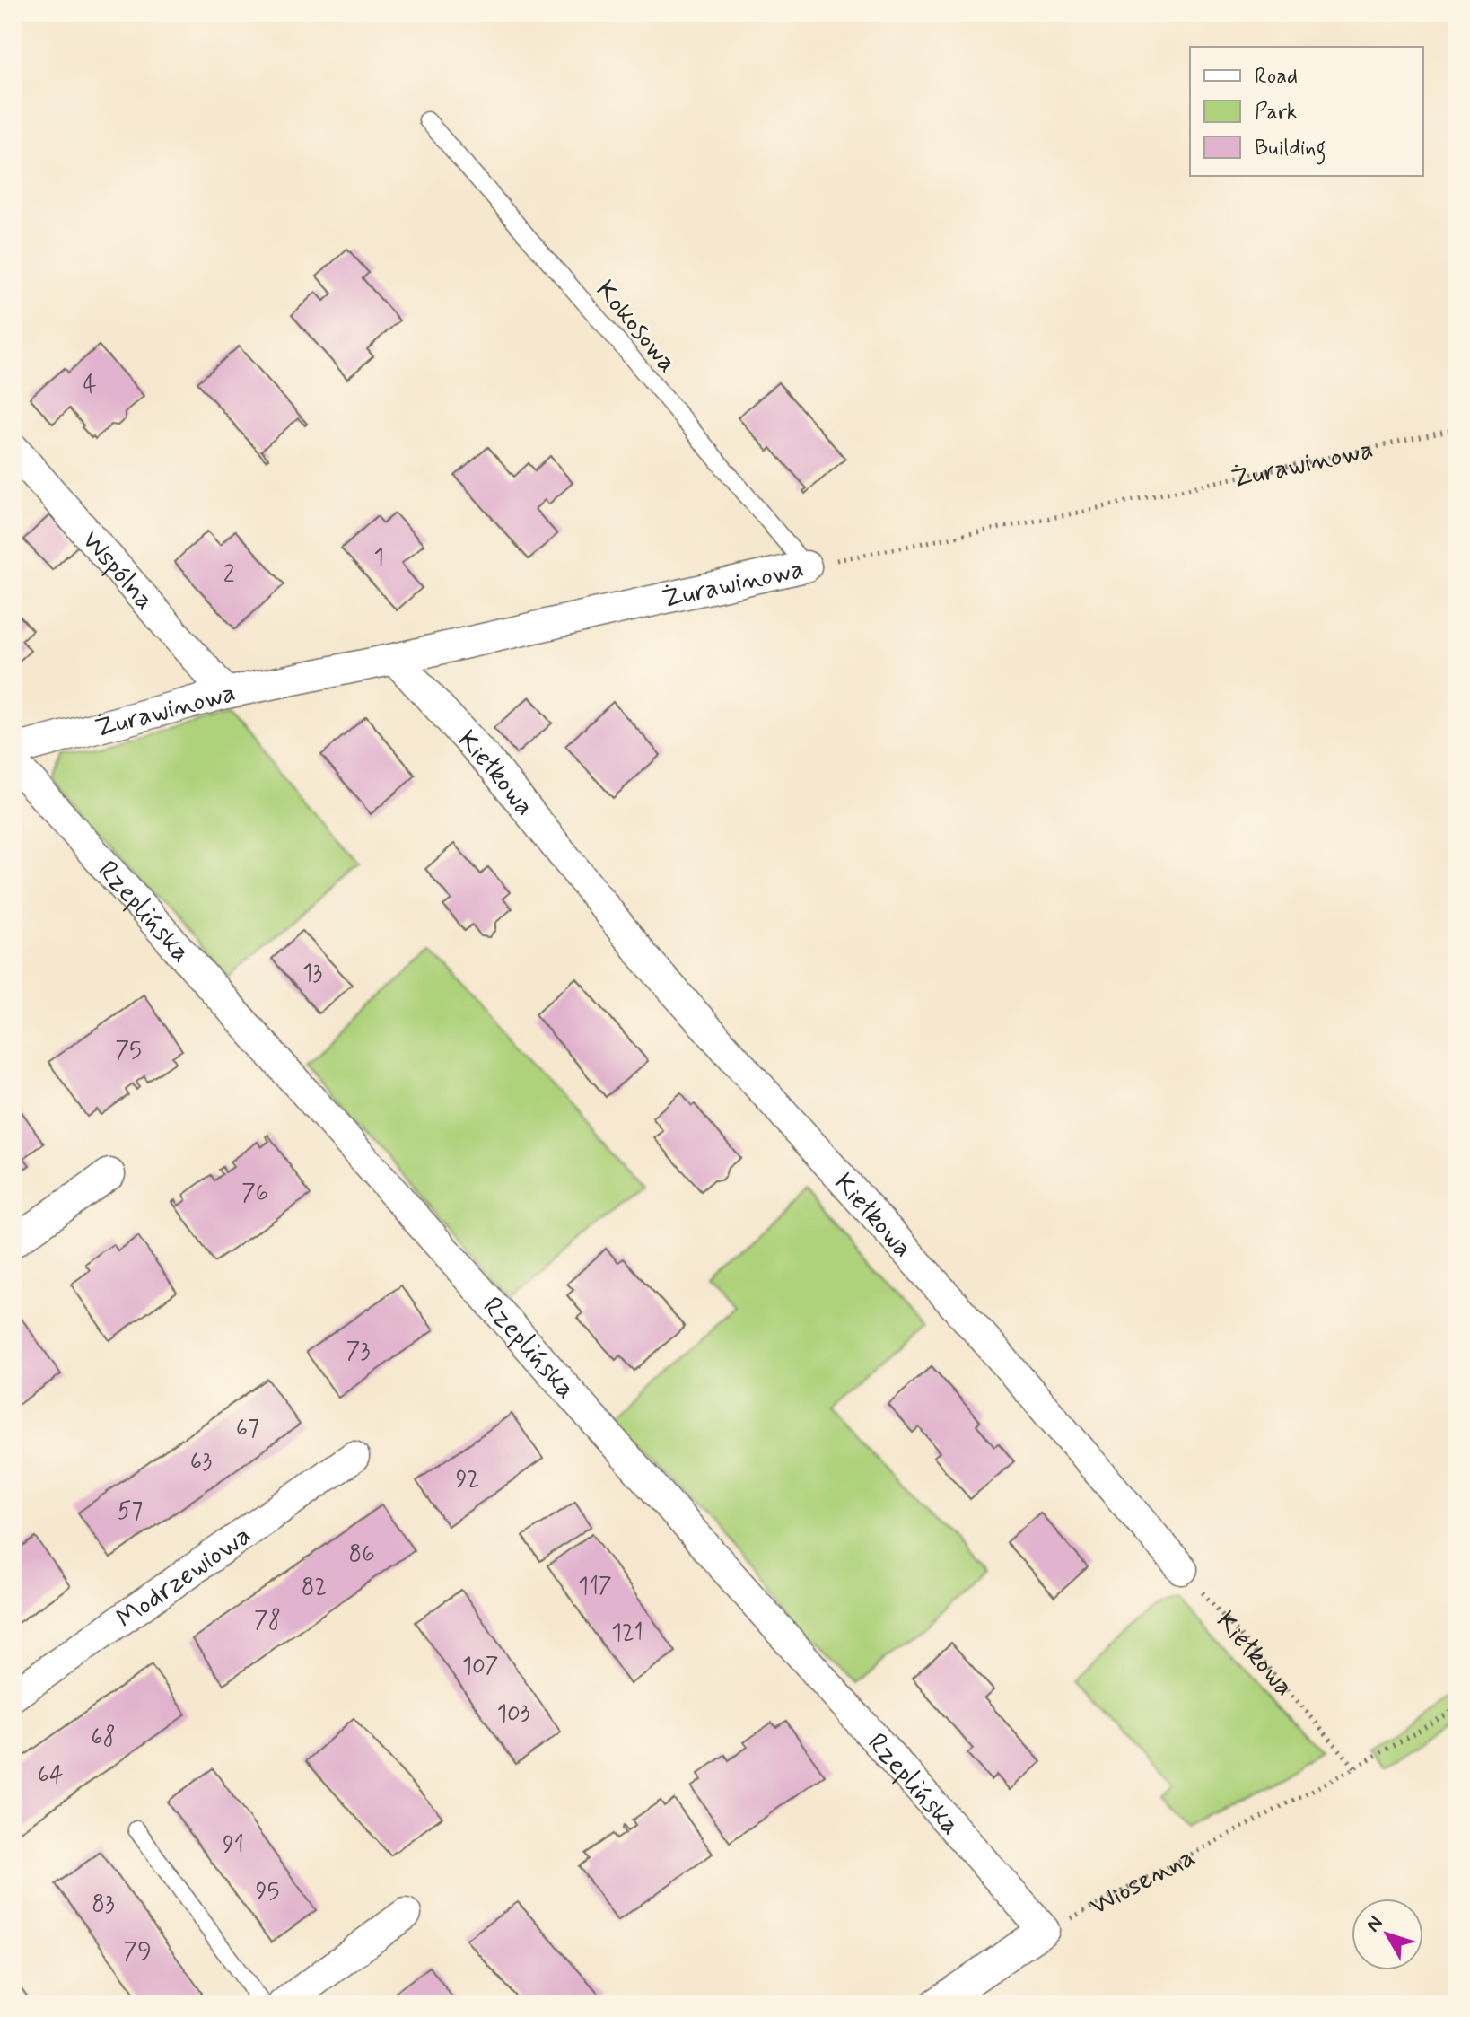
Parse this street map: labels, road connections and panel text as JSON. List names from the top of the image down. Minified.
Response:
{"streets":{"street":["Żurawinowa","Wspólna","Kiełkowa","Rzeplińska","Modrzewiowa"],"lane":["Kokosowa"],"path":["Wiosenna"]},"crossings":[["Kokosowa","Żurawinowa"],["Żurawinowa","Wspólna"],["Żurawinowa","Kiełkowa"],["Kiełkowa","Wiosenna"],["Rzeplińska","Wiosenna"]],"house_numbers":["4","1","2","13","75","76","73","67","63","92","57","86","117","82","78","121","107","103","68","64","91","95","83","79"],"legend":["Road","Park","Building"],"north":"top left"}
